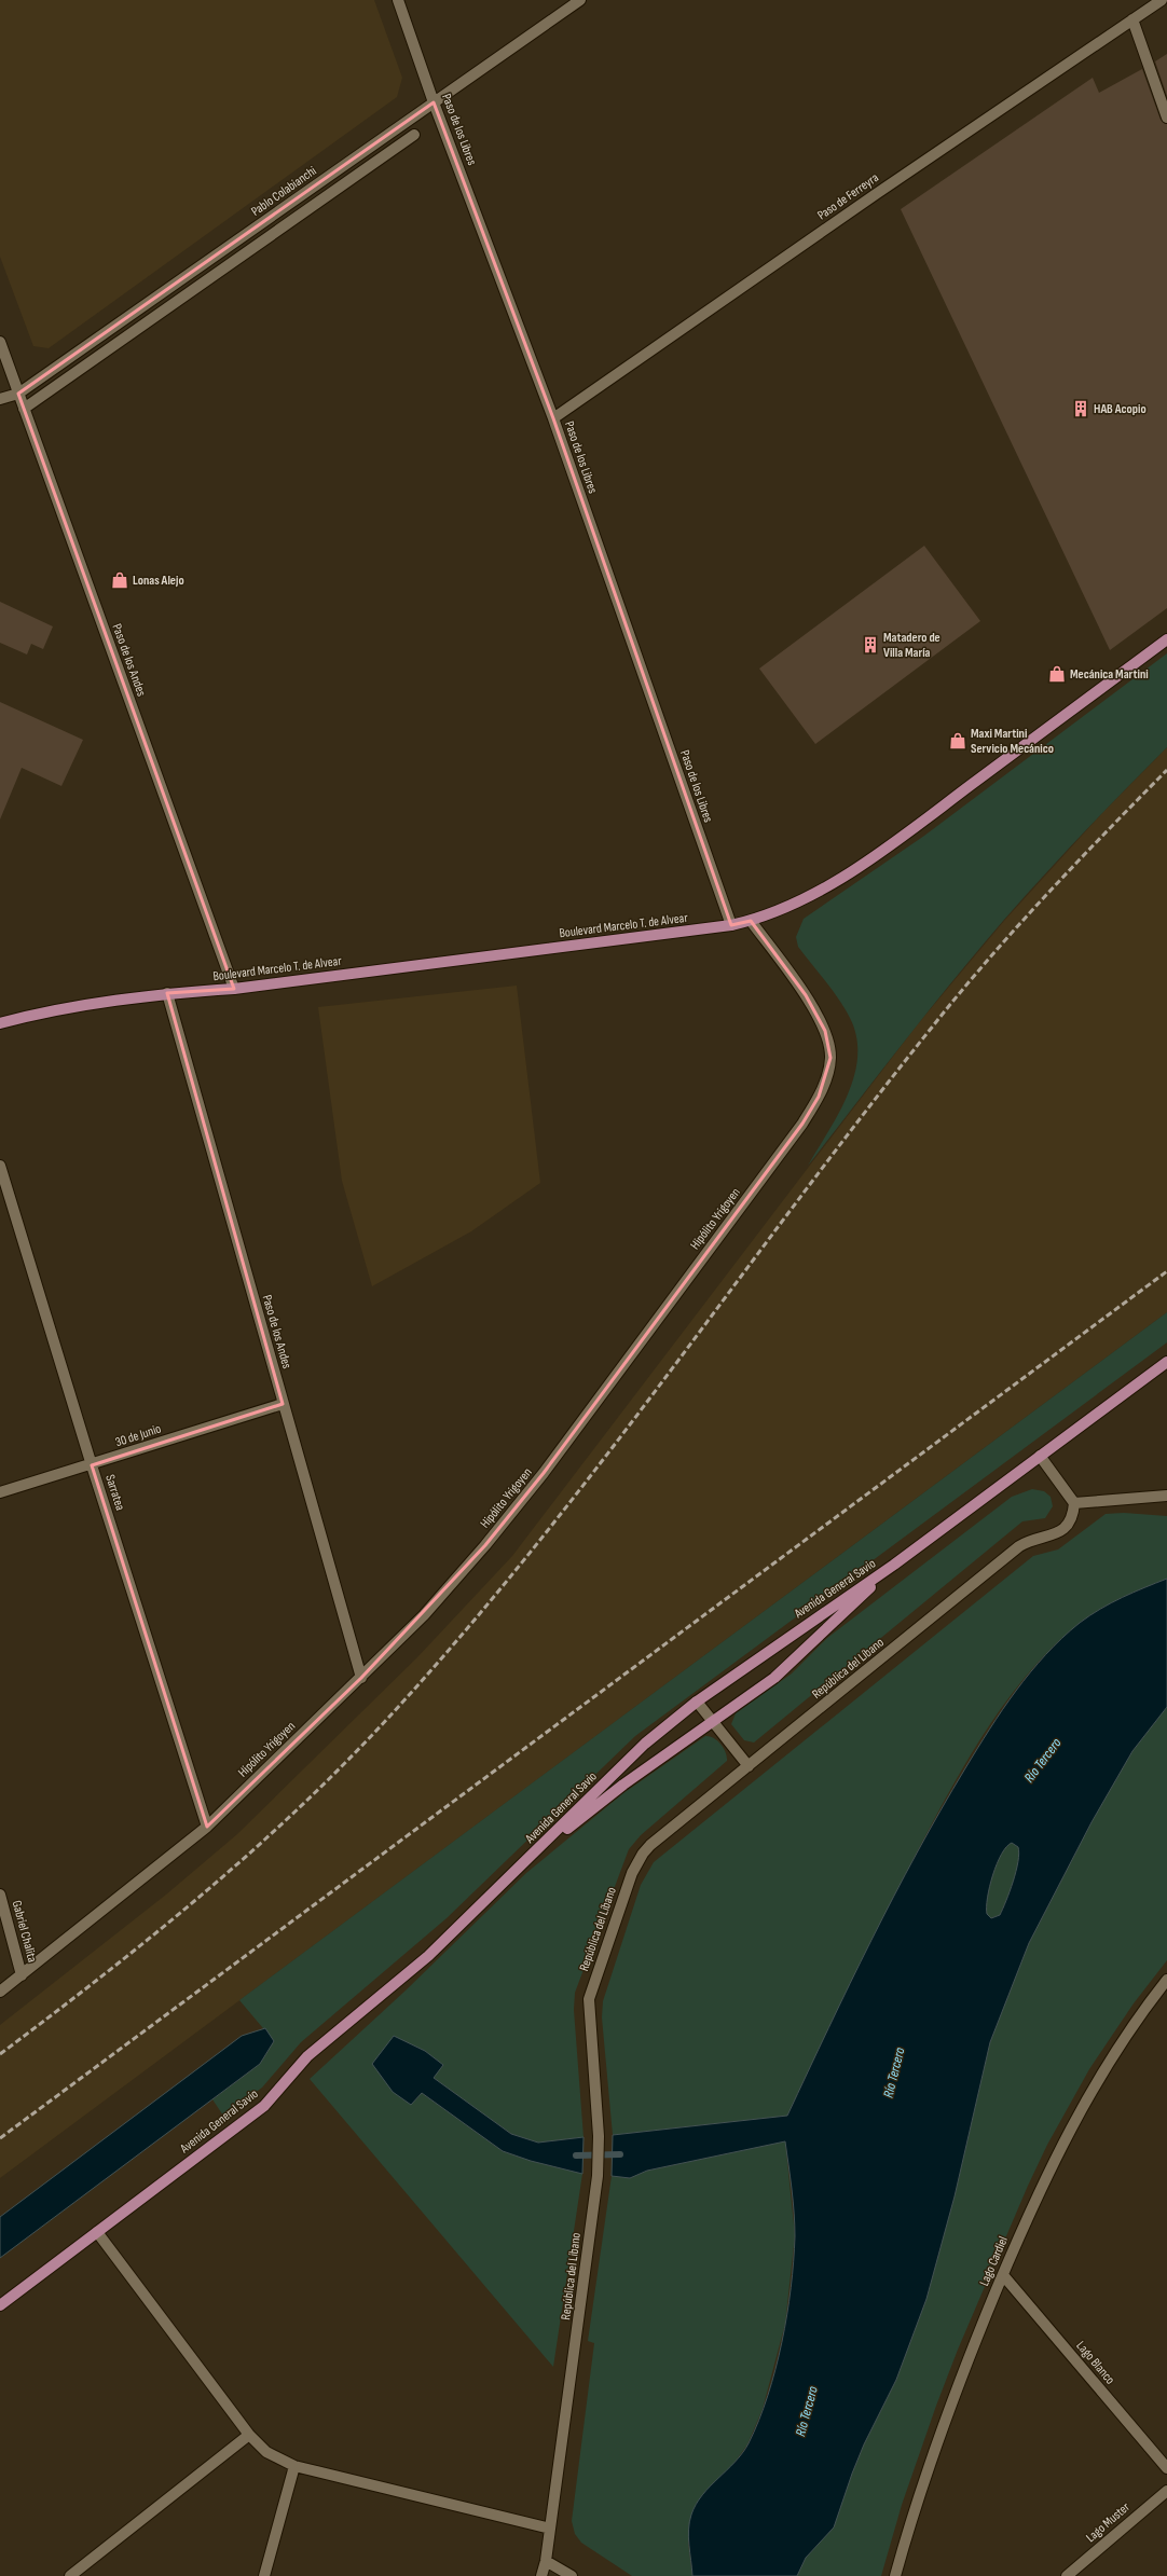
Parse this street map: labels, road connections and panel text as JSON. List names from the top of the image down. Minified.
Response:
{"streets":{"main road":["Boulevard Marcelo T. de Alvear","Avenida General Savio"],"street":["Paso de los Libres","Pablo Colabianchi","Paso de Ferreyra","Paso de los Andes","Hipólito Yrigoyen","30 de Junio","Sarratea","República del Líbano","Gabriel Chalita","Lago Cardiel","Lago Blanco","Lago Muster"]},"crossings":[["Paso de los Libres","Pablo Colabianchi"],["Paso de los Libres","Paso de Ferreyra"],["Paso de los Libres","Boulevard Marcelo T. de Alvear"],["Pablo Colabianchi","Paso de los Andes"],["Paso de los Andes","Boulevard Marcelo T. de Alvear"],["Paso de los Andes","Hipólito Yrigoyen"],["Paso de los Andes","30 de Junio"],["Boulevard Marcelo T. de Alvear","Hipólito Yrigoyen"],["Hipólito Yrigoyen","Sarratea"],["Hipólito Yrigoyen","Gabriel Chalita"],["30 de Junio","Sarratea"],["Lago Cardiel","Lago Blanco"]],"water":["Río Tercero"],"places":{"building":["HAB Acopio","Matadero de Villa María"],"shop":["Lonas Alejo","Mecánica Martini","Maxi Martini Servicio Mecánico"]}}
